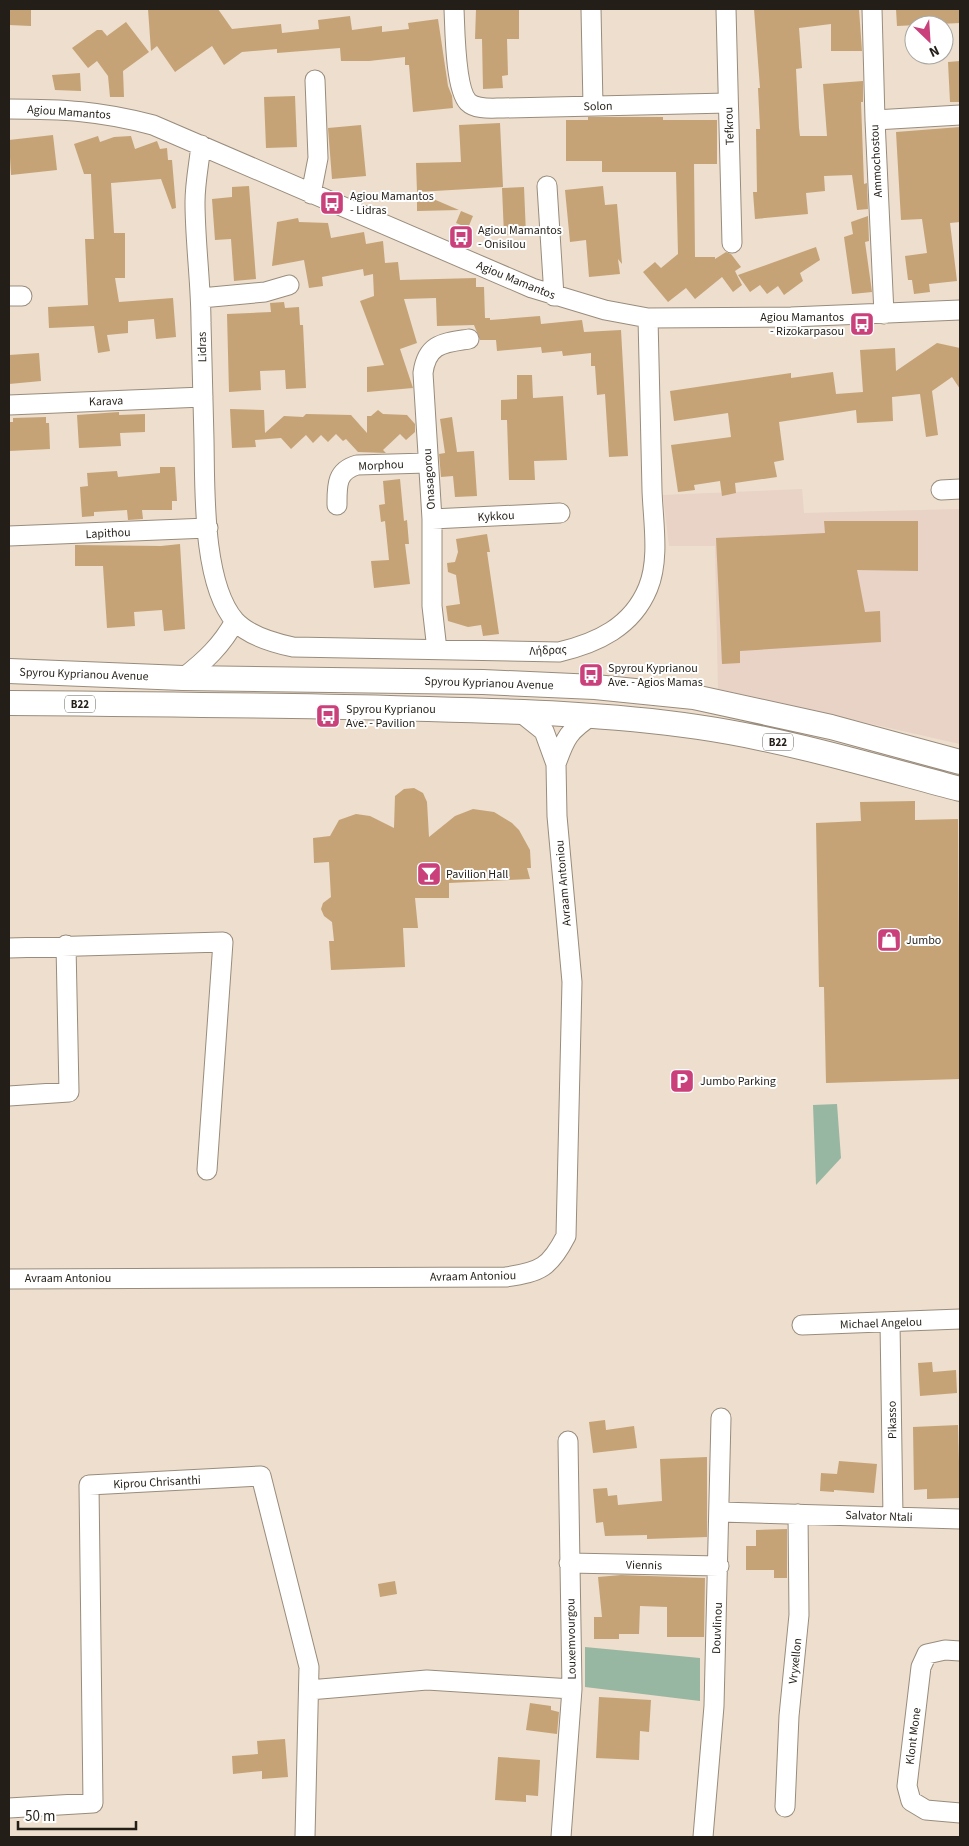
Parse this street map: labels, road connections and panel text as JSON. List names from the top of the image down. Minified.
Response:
{"streets":{"main road":["Spyrou Kyprianou Avenue","B22"],"street":["Solon","Agiou Mamantos","Tefkrou","Ammochostou","Lidras","Karava","Morphou","Onasagorou","Kykkou","Lapithou","Λήδρας","Avraam Antoniou","Michael Angelou","Pikasso","Kiprou Chrisanthi","Salvator Ntali","Viennis","Douvlinou","Louxemvourgou","Vryxellon","Klont Mone"]},"crossings":[["Solon","Tefkrou"],["Agiou Mamantos","Ammochostou"],["Agiou Mamantos","Lidras"],["Agiou Mamantos","Λήδρας"],["Lidras","Karava"],["Lidras","Lapithou"],["Lidras","Λήδρας"],["Morphou","Onasagorou"],["Onasagorou","Kykkou"],["Onasagorou","Λήδρας"],["Michael Angelou","Pikasso"],["Pikasso","Salvator Ntali"],["Salvator Ntali","Douvlinou"],["Salvator Ntali","Vryxellon"],["Viennis","Douvlinou"],["Viennis","Louxemvourgou"]],"places":{"bus stop":["Agiou Mamantos - Lidras","Agiou Mamantos - Onisilou","Agiou Mamantos - Rizokarpasou","Spyrou Kyprianou Ave. - Agios Mamas","Spyrou Kyprianou Ave. - Pavilion"],"bar":["Pavilion Hall"],"shop":["Jumbo"],"parking":["Jumbo Parking"]},"scale_bar":"50 m","north":"bottom right"}
